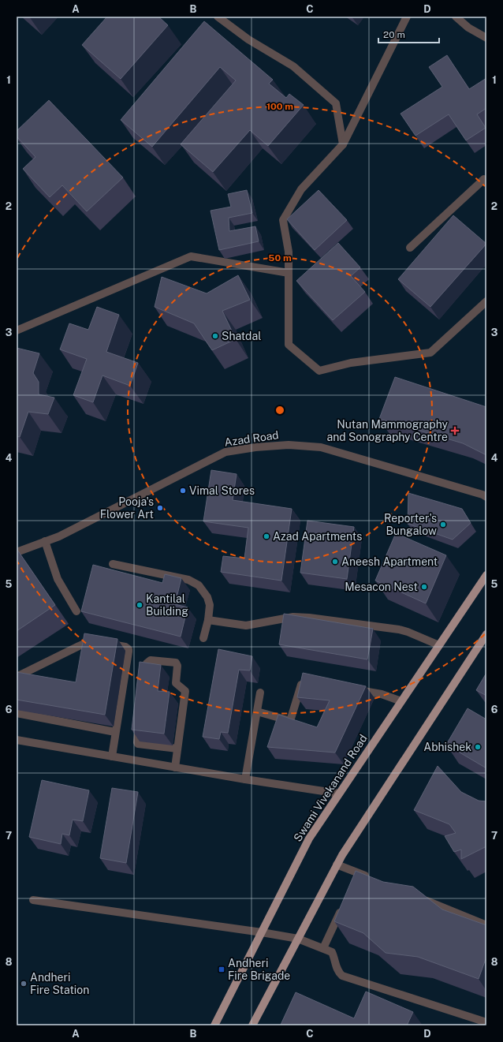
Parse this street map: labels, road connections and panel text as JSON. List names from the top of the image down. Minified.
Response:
{"streets":{"main road":["Swami Vivekanand Road"],"street":["Azad Road"]},"places":{"other":["Shatdal","Vimal Stores","Pooja's Flower Art","Reporter's Bungalow","Azad Apartments","Aneesh Apartment","Mesacon Nest","Kantilal Building","Abhishek","Andheri Fire Station"],"health":["Nutan Mammography and Sonography Centre"],"transit":["Andheri Fire Brigade"]},"scale_bar":"20 m","grid":{"columns":["A","B","C","D"],"rows":["1","2","3","4","5","6","7","8"]},"rings":["100 m","50 m"]}
